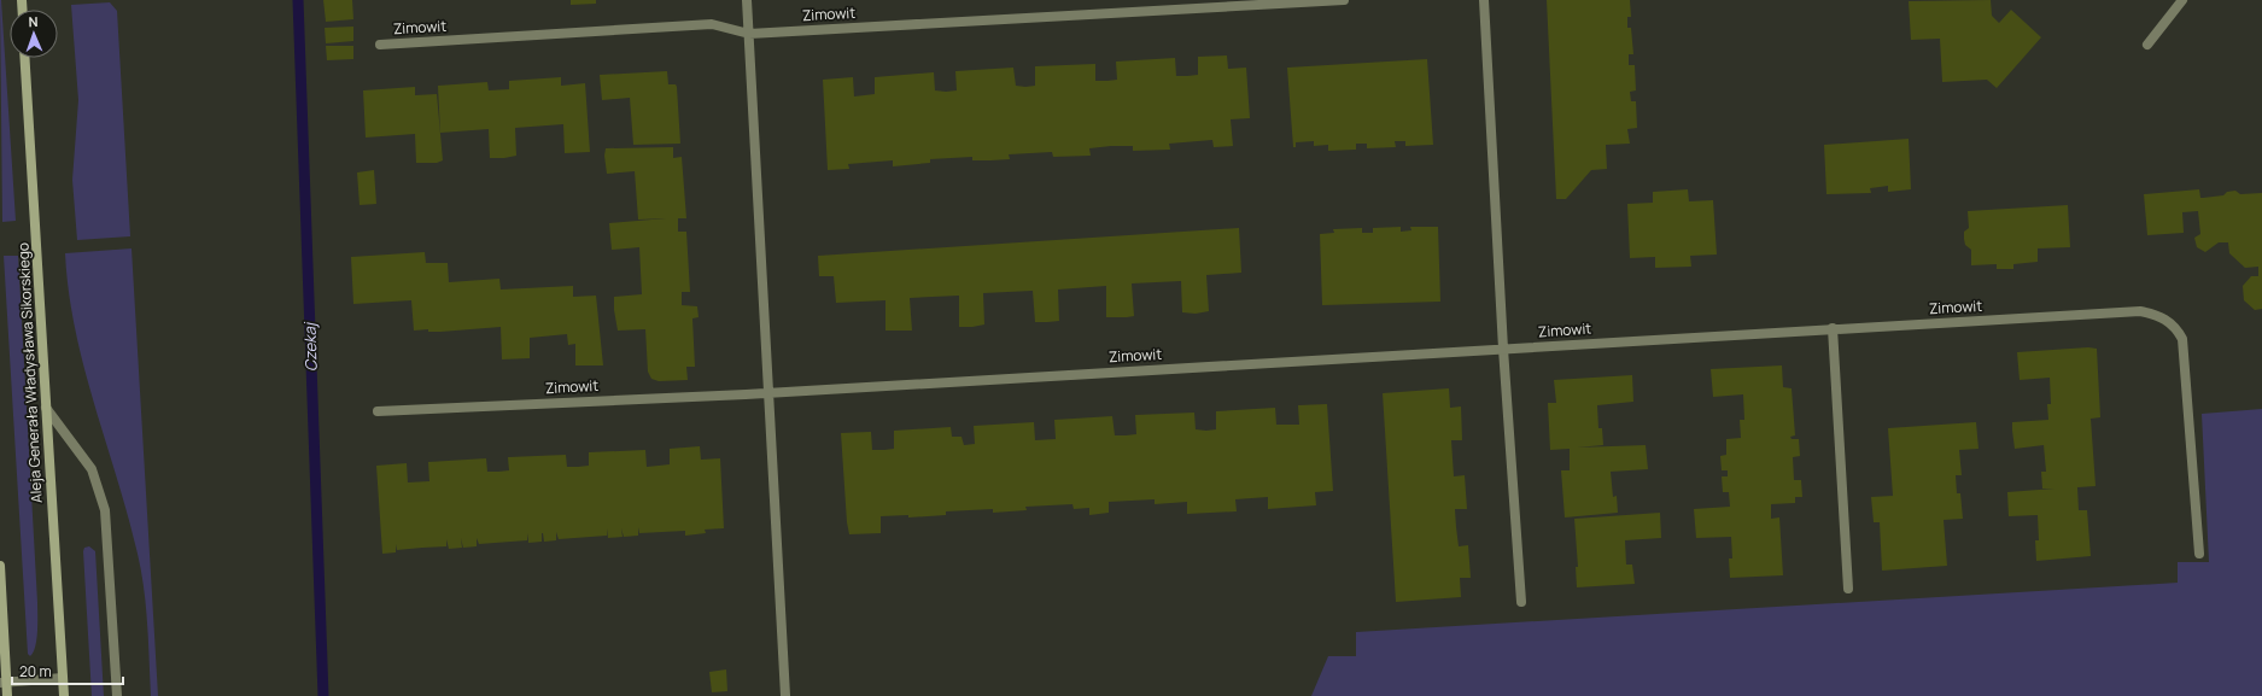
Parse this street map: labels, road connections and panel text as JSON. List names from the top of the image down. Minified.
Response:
{"streets":{"main road":["Aleja Generała Władysława Sikorskiego"],"street":["Zimowit"]},"water":["Czekaj"],"scale_bar":"20 m","north":"top"}
